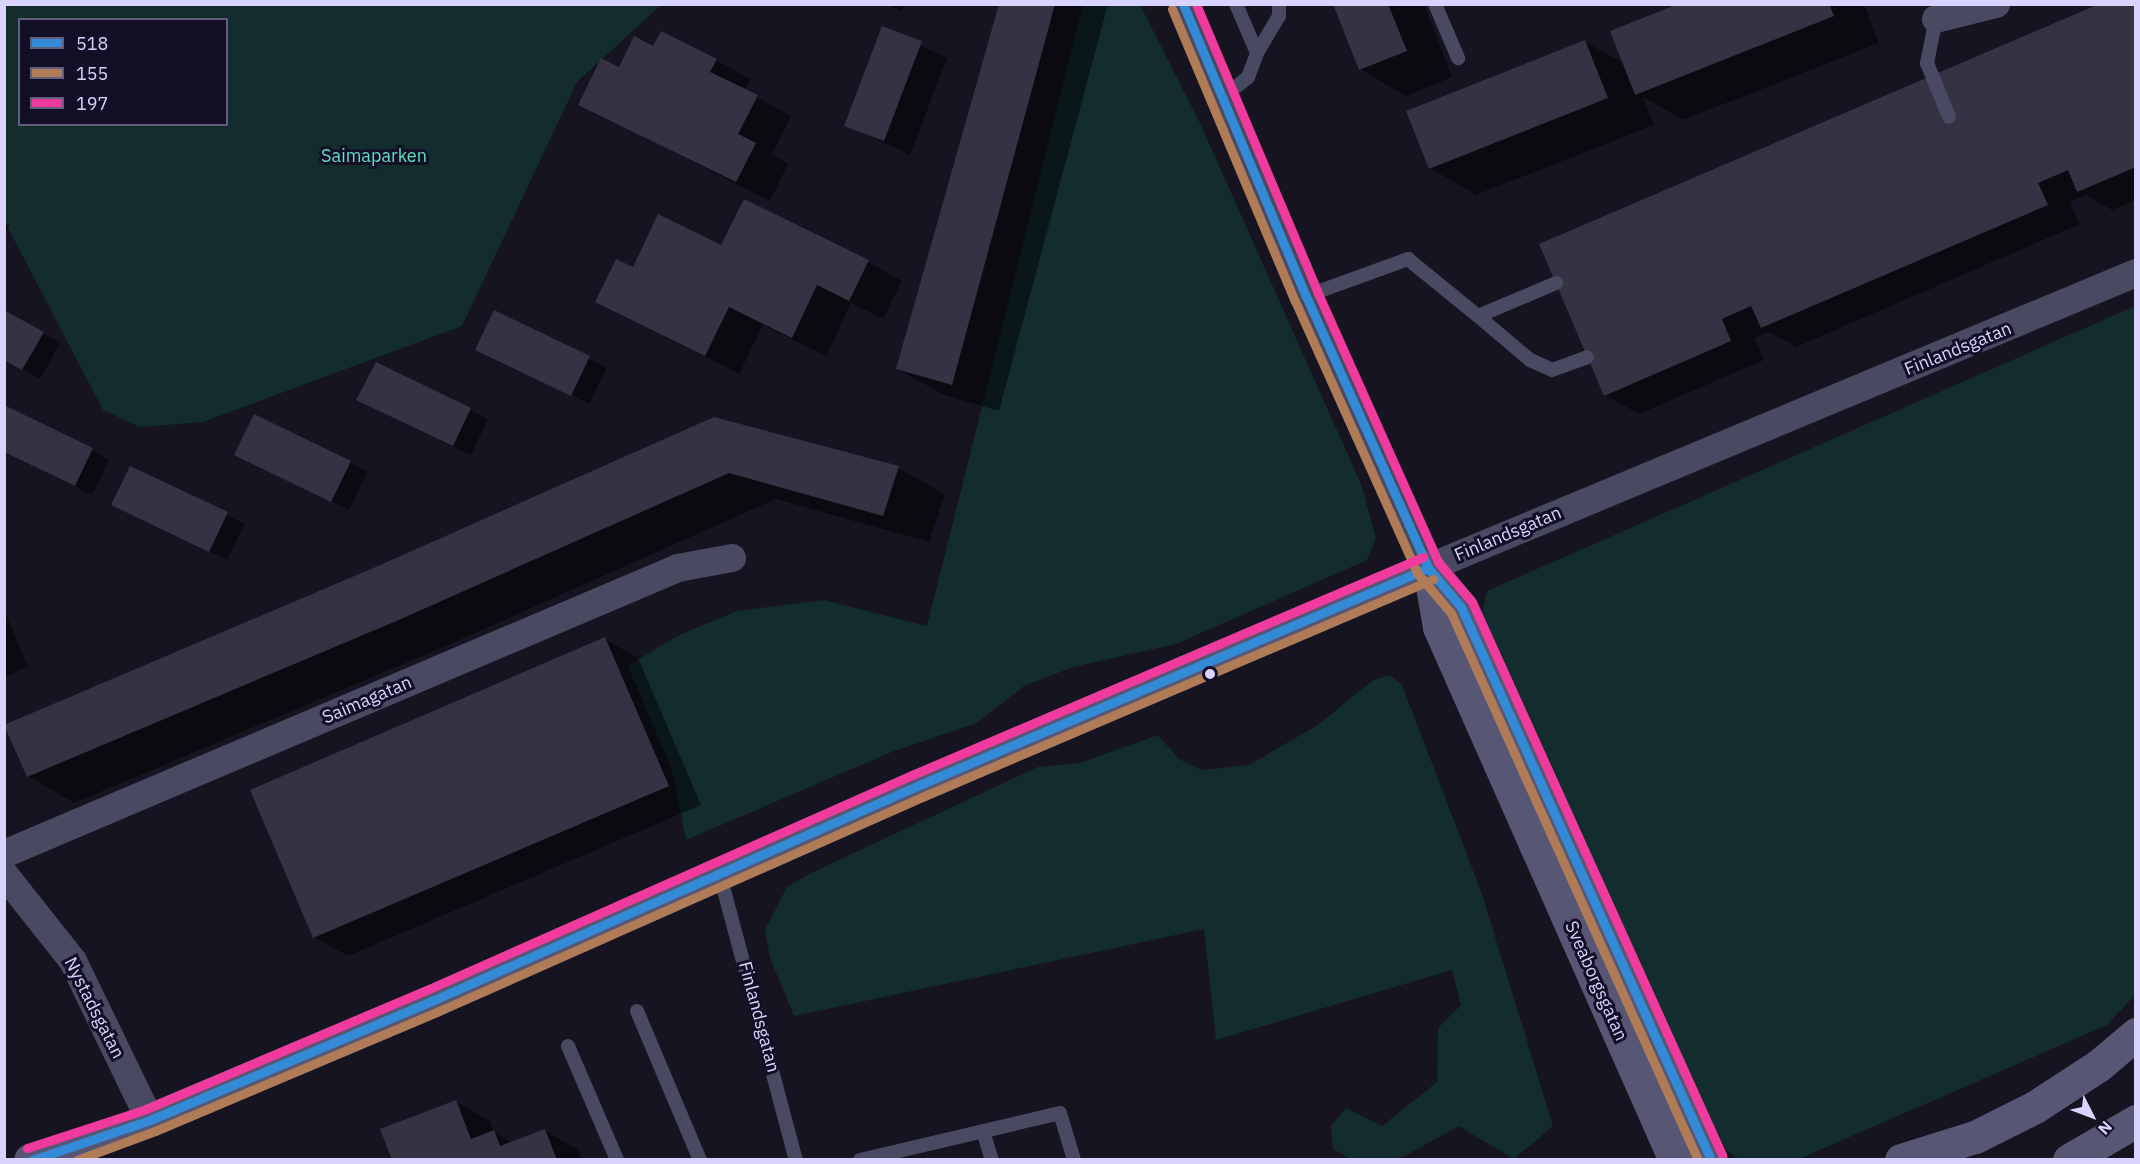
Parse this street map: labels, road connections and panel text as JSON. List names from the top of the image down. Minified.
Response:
{"streets":{"street":["Finlandsgatan","Saimagatan","Sveaborgsgatan","Nystadsgatan"]},"crossings":[["Finlandsgatan","Sveaborgsgatan"],["Finlandsgatan","Nystadsgatan"]],"parks":["Saimaparken"],"lines":["transit line 518","transit line 197","transit line 155"],"legend":["518","155","197"],"north":"bottom right"}
